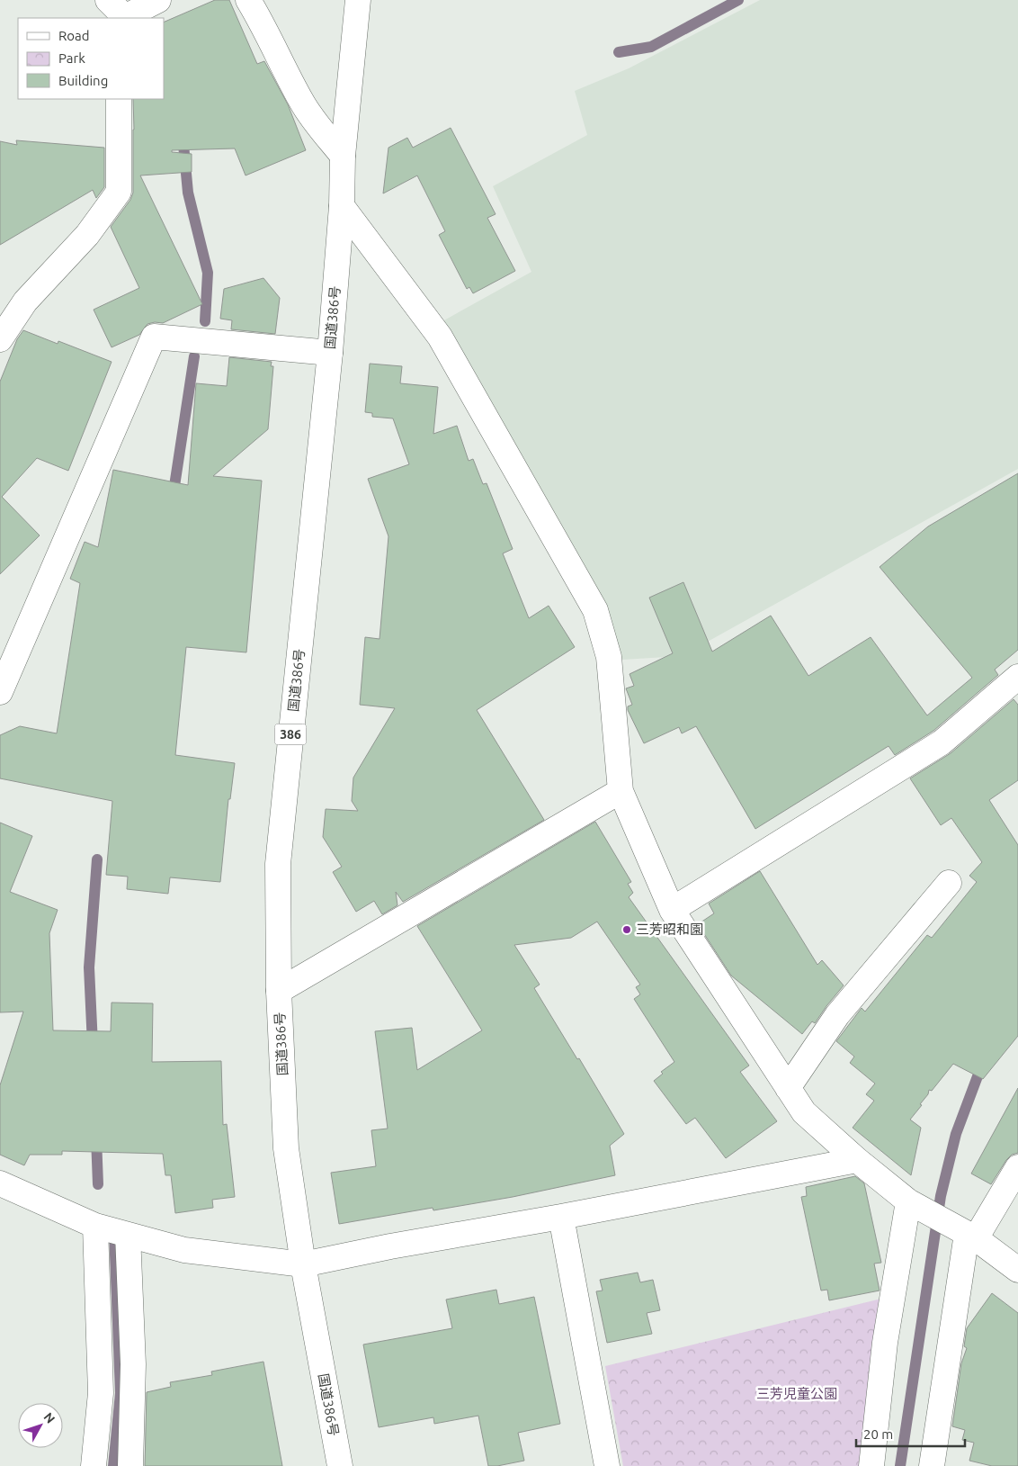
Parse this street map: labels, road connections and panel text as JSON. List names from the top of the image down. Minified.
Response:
{"streets":{"main road":["国道386号","386"]},"parks":["三芳児童公園"],"places":["三芳昭和園"],"legend":["Road","Park","Building"],"scale_bar":"20 m","north":"top right"}
